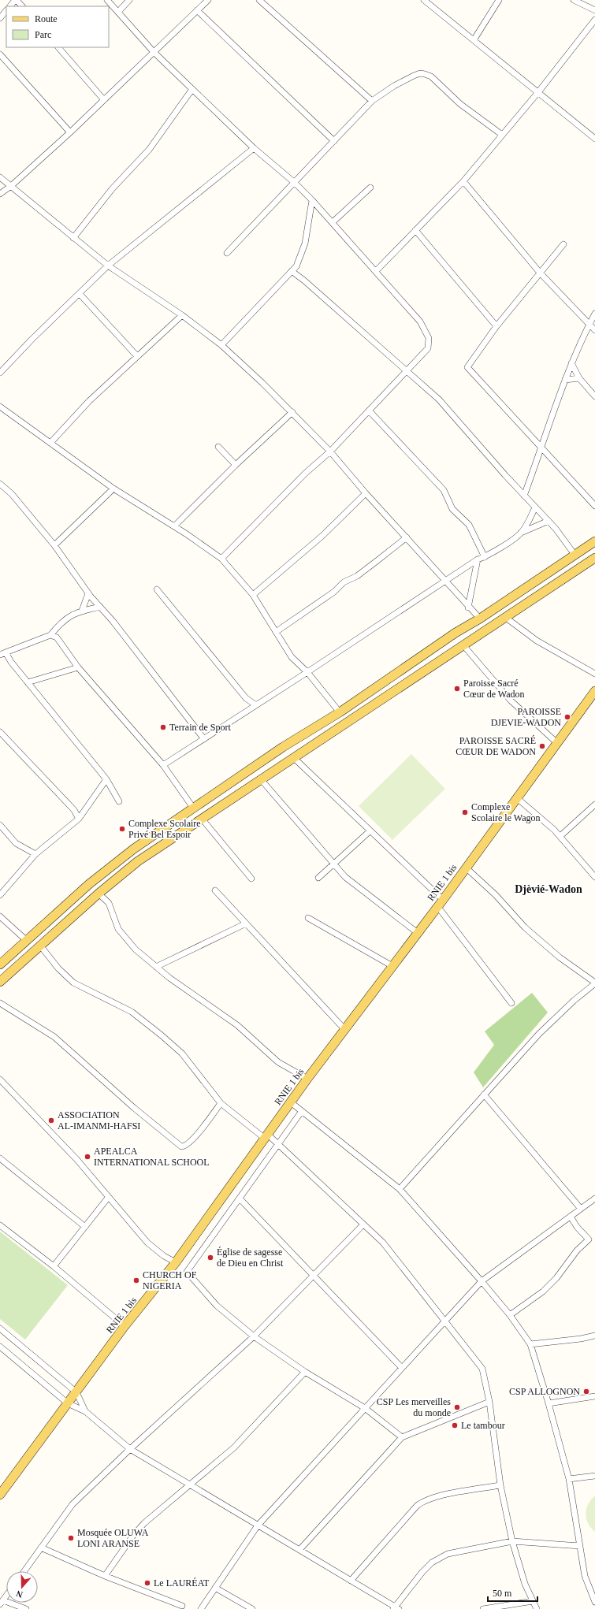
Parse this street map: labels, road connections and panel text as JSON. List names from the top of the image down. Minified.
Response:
{"streets":{"main road":["RNIE 1 bis"]},"districts":["Djèvié-Wadon"],"places":["Paroisse Sacré Cœur de Wadon","PAROISSE DJEVIE-WADON","Terrain de Sport","PAROISSE SACRÉ CŒUR DE WADON","Complexe Scolaire le Wagon","Complexe Scolaire Privé Bel Espoir","ASSOCIATION AL-IMANMI-HAFSI","APEALCA INTERNATIONAL SCHOOL","Église de sagesse de Dieu en Christ","CHURCH OF NIGERIA","CSP ALLOGNON","CSP Les merveilles du monde","Le tambour","Mosquée OLUWA LONI ARANSE","Le LAURÉAT"],"legend":["Route","Parc"],"scale_bar":"50 m","north":"bottom"}
